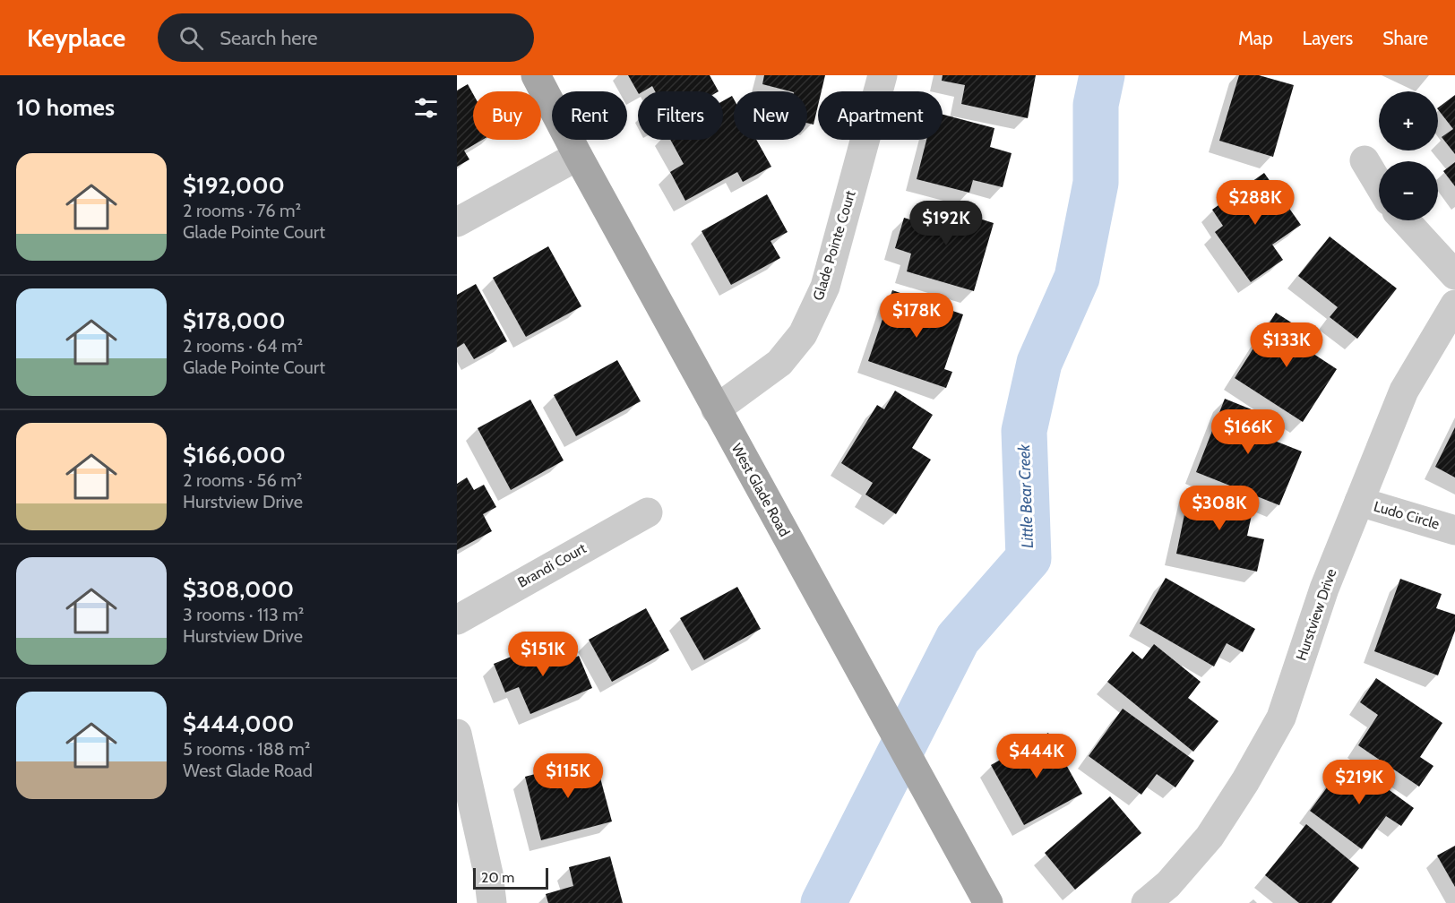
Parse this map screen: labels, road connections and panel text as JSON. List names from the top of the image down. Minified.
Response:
{"streets":{"main road":["West Glade Road"],"street":["Glade Pointe Court","Ludo Circle","Brandi Court","Hurstview Drive"]},"crossings":[["Glade Pointe Court","West Glade Road"],["Ludo Circle","Hurstview Drive"]],"water":["Little Bear Creek"],"scale_bar":"20 m","page":{"header":"Keyplace","search":"Search here","nav":["Map","Layers","Share"],"heading":"10 homes","map_buttons":["+","−"],"chip":["Buy","Rent","Filters","New","Apartment"],"list":[{"name":"$192,000","note":"2 rooms · 76 m² · Glade Pointe Court"},{"name":"$178,000","note":"2 rooms · 64 m² · Glade Pointe Court"},{"name":"$166,000","note":"2 rooms · 56 m² · Hurstview Drive"},{"name":"$308,000","note":"3 rooms · 113 m² · Hurstview Drive"},{"name":"$444,000","note":"5 rooms · 188 m² · West Glade Road"}],"price":["$288K","$192K","$178K","$133K","$166K","$308K","$151K","$444K","$115K","$219K"],"scale":"20 m"}}
